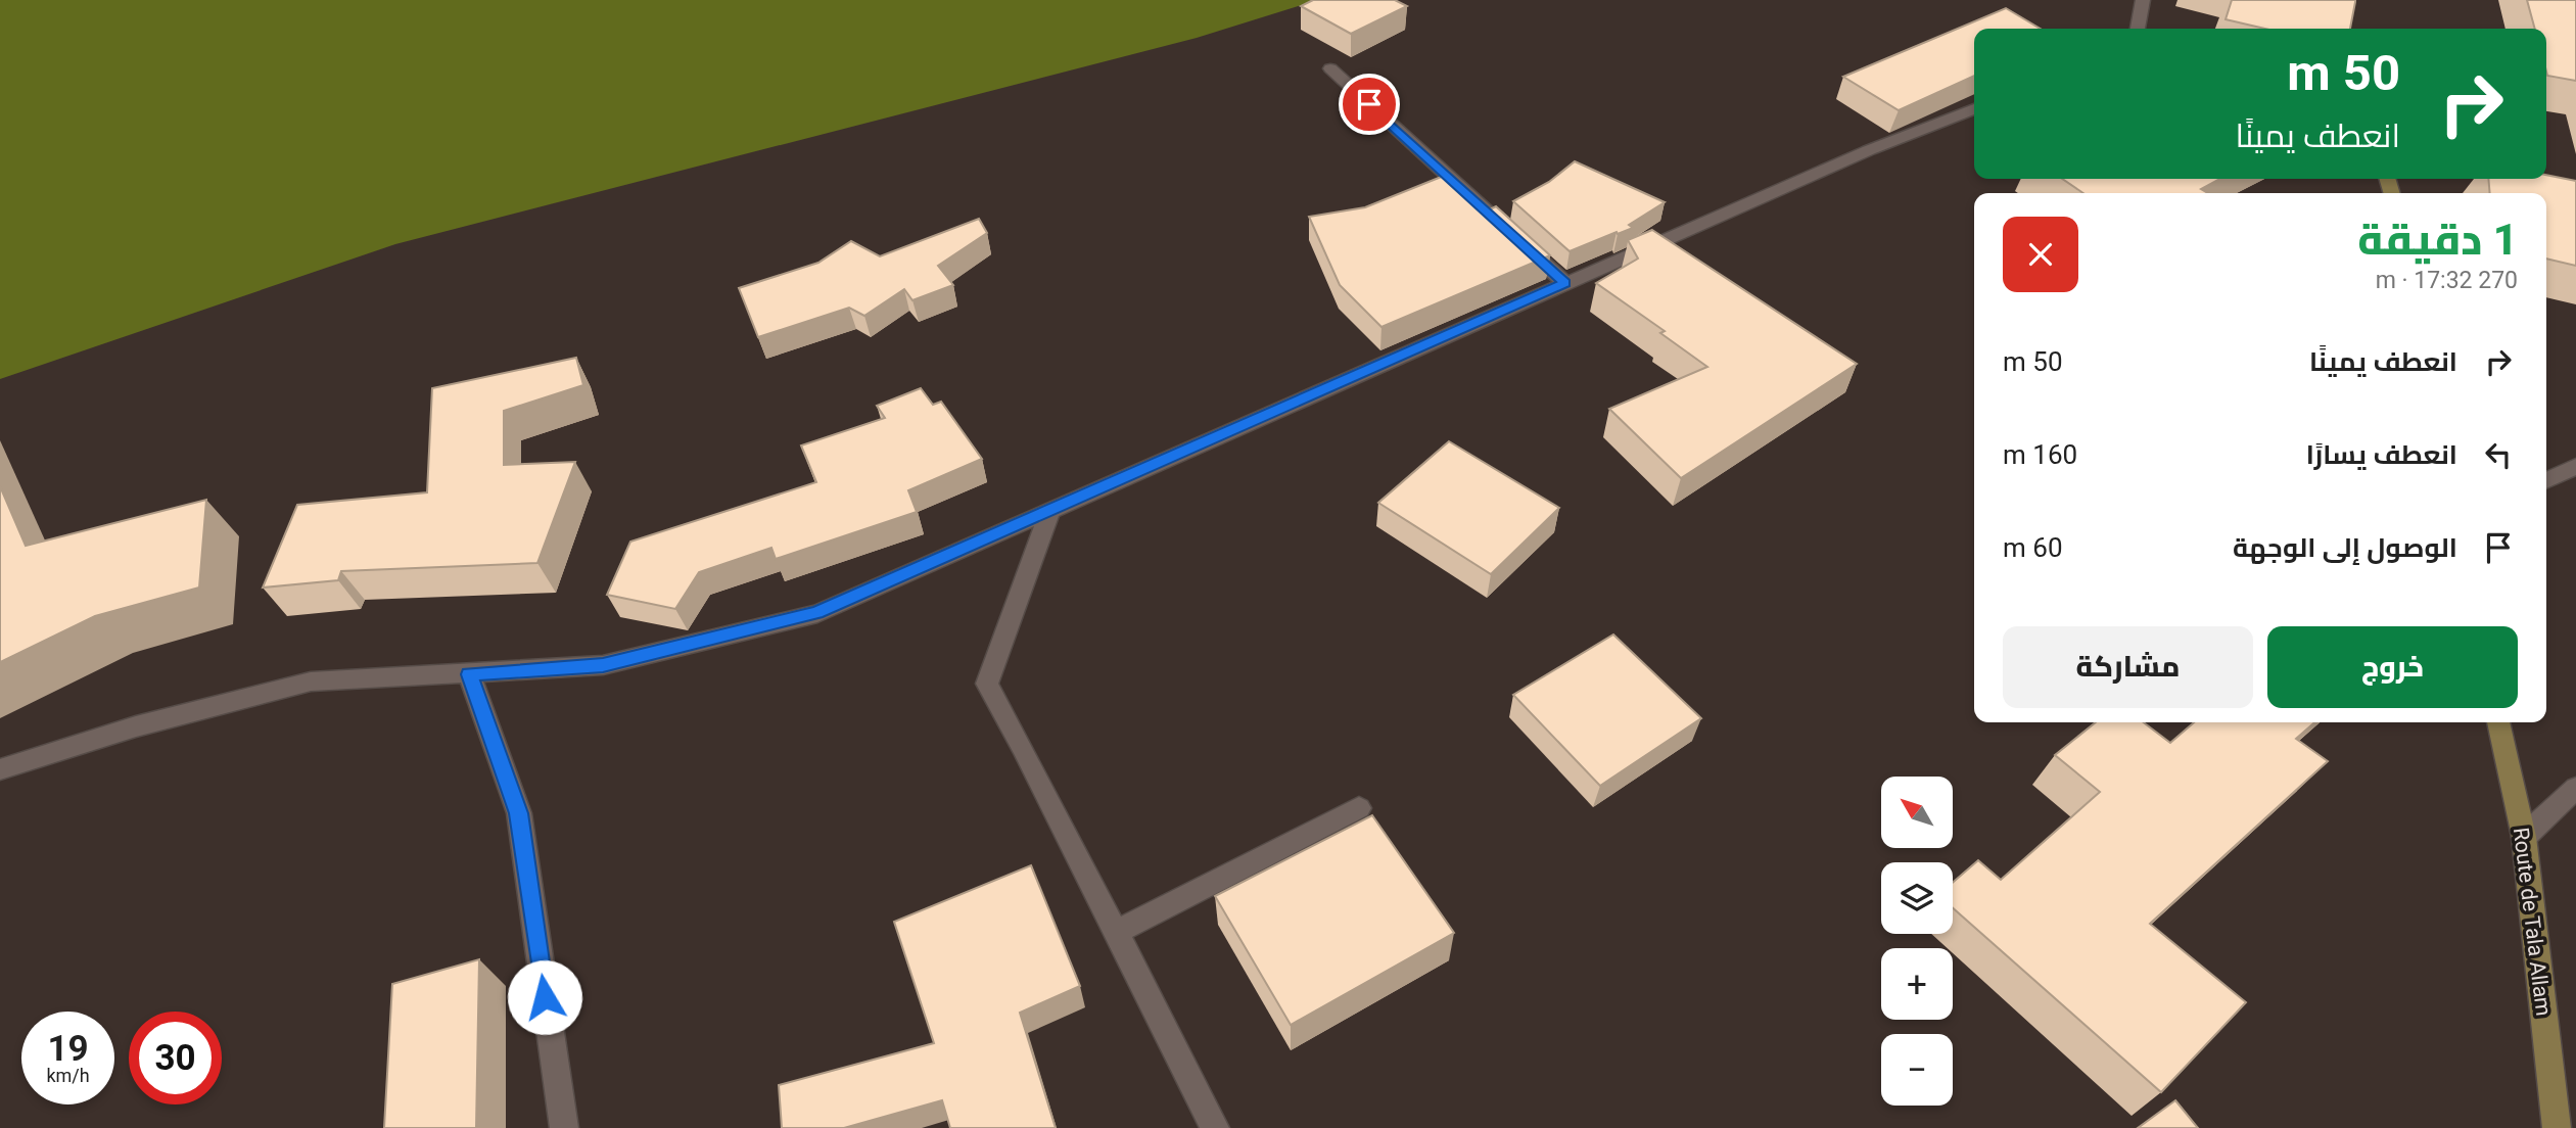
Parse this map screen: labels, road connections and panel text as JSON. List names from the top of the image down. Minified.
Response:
{"streets":{"main road":["Route de Tala Allam"]},"north":"top left","page":{"turn":["50 m","انعطف يمينًا"],"heading":["1 دقيقة","270 m · 17:32"],"list":[{"name":"انعطف يمينًا","value":"50 m"},{"name":"انعطف يسارًا","value":"160 m"},{"name":"الوصول إلى الوجهة","value":"60 m"}],"buttons":["خروج","مشاركة"],"map_buttons":["+","−"],"speed":"19 km/h","limit":"30"}}
